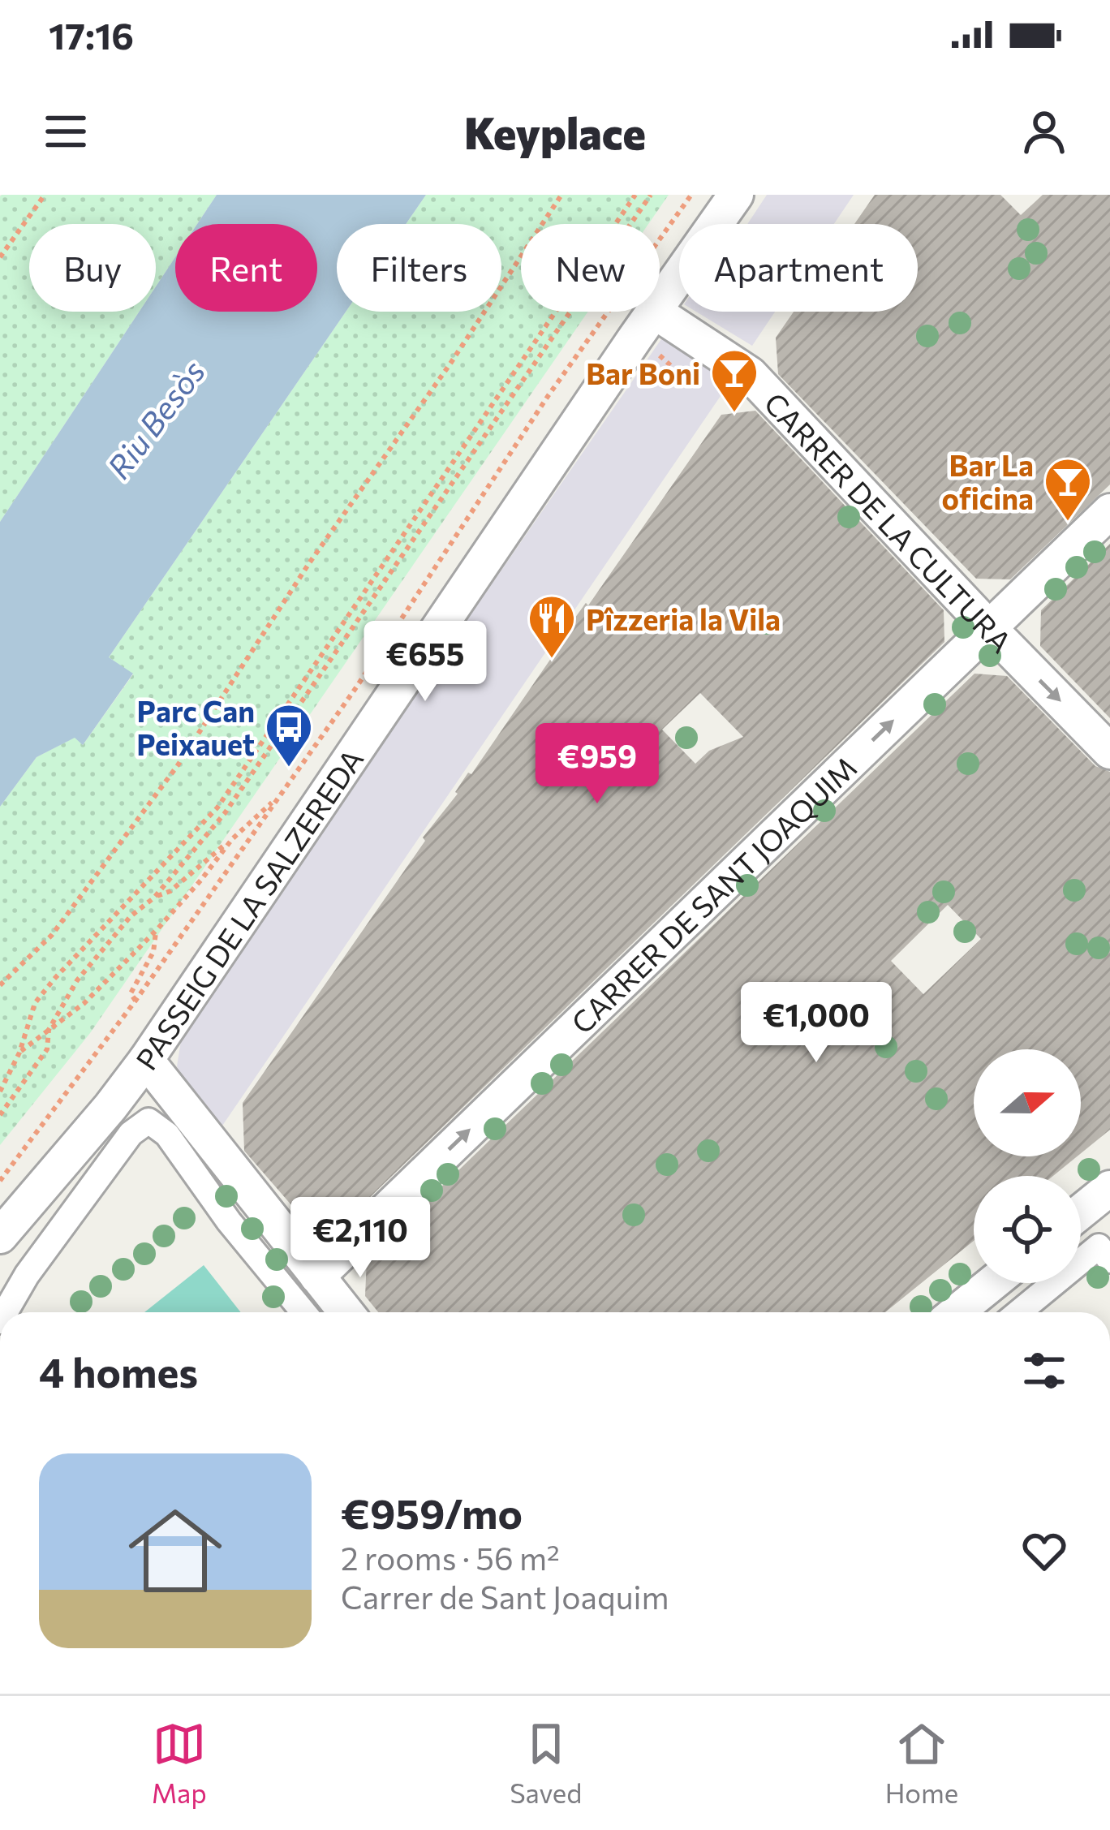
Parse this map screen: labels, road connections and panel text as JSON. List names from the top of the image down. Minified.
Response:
{"streets":{"street":["CARRER DE LA CULTURA","CARRER DE SANT JOAQUIM","PASSEIG DE LA SALZEREDA"]},"crossings":[["CARRER DE LA CULTURA","CARRER DE SANT JOAQUIM"],["CARRER DE LA CULTURA","PASSEIG DE LA SALZEREDA"]],"one_way":["CARRER DE SANT JOAQUIM"],"water":["Riu Besòs"],"places":{"bar":["Bar Boni","Bar La oficina"],"restaurant":["Pîzzeria la Vila"],"bus stop":["Parc Can Peixauet"]},"north":"right","page":{"status":"17:16","header":"Keyplace","chip":["Buy","Rent","Filters","New","Apartment"],"price":["€655","€959","€1,000","€2,110"],"heading":"4 homes","list":[{"name":"€959/mo","note":"2 rooms · 56 m² · Carrer de Sant Joaquim"}],"tabs":["Map","Saved","Home"]}}
